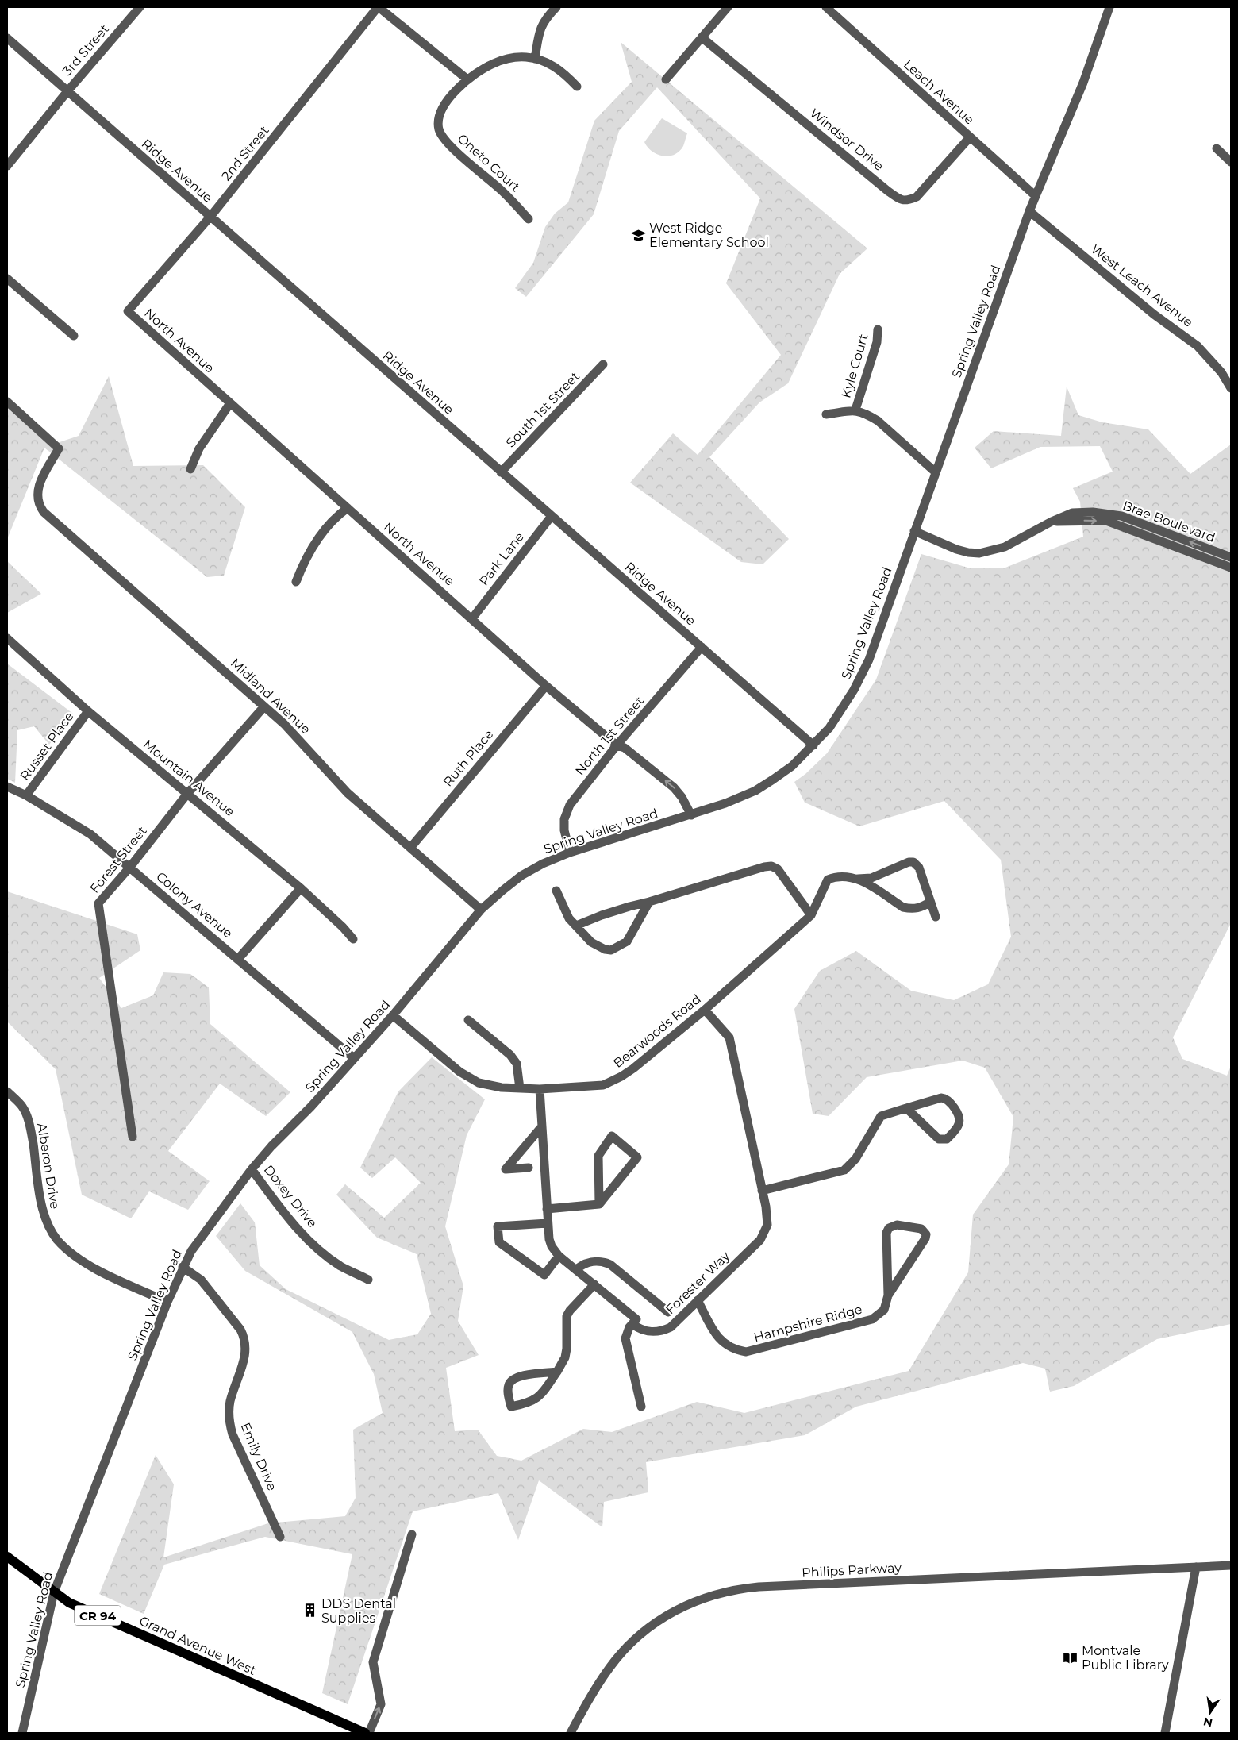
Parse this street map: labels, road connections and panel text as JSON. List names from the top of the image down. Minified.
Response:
{"streets":{"main road":["CR 94","Grand Avenue West"],"street":["3rd Street","Leach Avenue","Windsor Drive","2nd Street","Oneto Court","Ridge Avenue","West Leach Avenue","Spring Valley Road","North Avenue","Kyle Court","South 1st Street","Brae Boulevard","Park Lane","Midland Avenue","North 1st Street","Russet Place","Ruth Place","Mountain Avenue","Forest Street","Colony Avenue","Bearwoods Road","Alberon Drive","Doxey Drive","Forester Way","Hampshire Ridge","Emily Drive","Philips Parkway"]},"crossings":[["3rd Street","Ridge Avenue"],["Leach Avenue","Windsor Drive"],["Leach Avenue","Spring Valley Road"],["2nd Street","Ridge Avenue"],["2nd Street","North Avenue"],["Ridge Avenue","Spring Valley Road"],["Ridge Avenue","South 1st Street"],["Ridge Avenue","Park Lane"],["Ridge Avenue","North 1st Street"],["West Leach Avenue","Spring Valley Road"],["Spring Valley Road","North Avenue"],["Spring Valley Road","Brae Boulevard"],["Spring Valley Road","Midland Avenue"],["Spring Valley Road","North 1st Street"],["Spring Valley Road","Colony Avenue"],["Spring Valley Road","Bearwoods Road"],["Spring Valley Road","Alberon Drive"],["Spring Valley Road","Doxey Drive"],["Spring Valley Road","Emily Drive"],["Spring Valley Road","Grand Avenue West"],["North Avenue","Park Lane"],["North Avenue","North 1st Street"],["North Avenue","Ruth Place"],["Midland Avenue","Ruth Place"],["Midland Avenue","Forest Street"],["Russet Place","Mountain Avenue"],["Russet Place","Colony Avenue"],["Mountain Avenue","Forest Street"],["Forest Street","Colony Avenue"],["Bearwoods Road","Forester Way"],["Forester Way","Hampshire Ridge"]],"places":{"school or university":["West Ridge Elementary School"],"building":["DDS Dental Supplies"],"library":["Montvale Public Library"]},"north":"bottom"}
